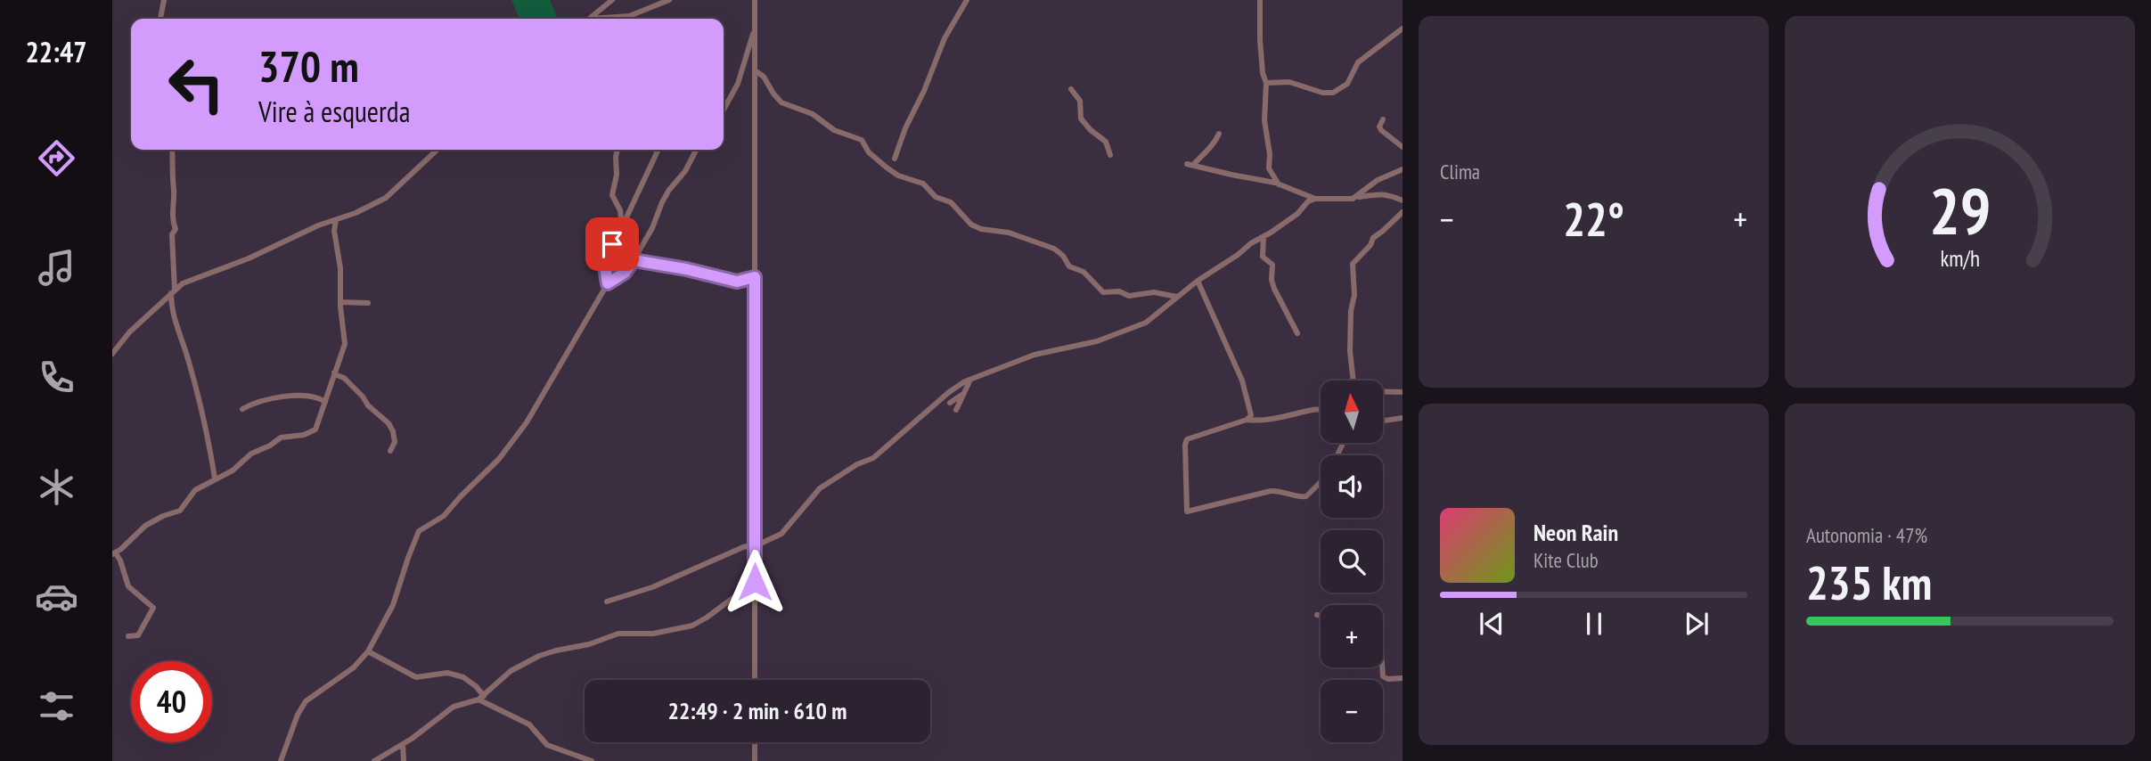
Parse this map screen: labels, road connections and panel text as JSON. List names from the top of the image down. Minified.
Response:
{"north":"top","page":{"tabs":"22:47","tile":["Clima",["Autonomia · 47%","235 km"]],"turn":["370 m","Vire à esquerda"],"heat":["−","22°","+"],"map_buttons":["+","−"],"song":["Neon Rain","Kite Club"],"limit":"40","trip":"22:49 · 2 min · 610 m","gauge":["29","km/h"]}}
